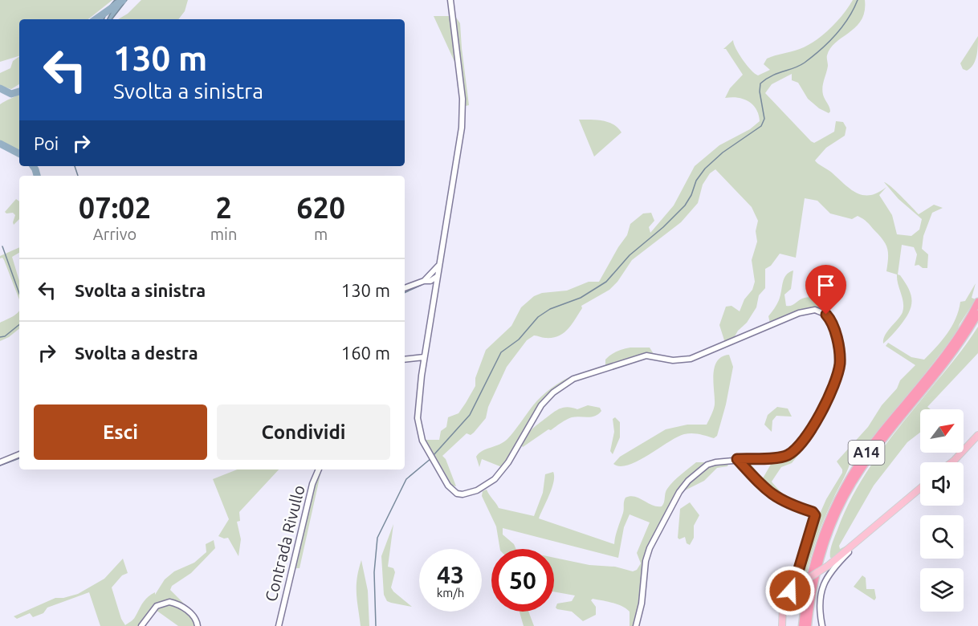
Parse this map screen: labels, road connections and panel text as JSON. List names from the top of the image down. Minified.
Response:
{"streets":{"highway":["A14"],"street":["Contrada Rivullo"]},"north":"top right","page":{"turn":["130 m","Svolta a sinistra"],"then":"Poi","eta":["07:02","Arrivo","2","min","620","m"],"list":[{"name":"Svolta a sinistra","value":"130 m"},{"name":"Svolta a destra","value":"160 m"}],"buttons":["Esci","Condividi"],"speed":"43 km/h","limit":"50"}}
